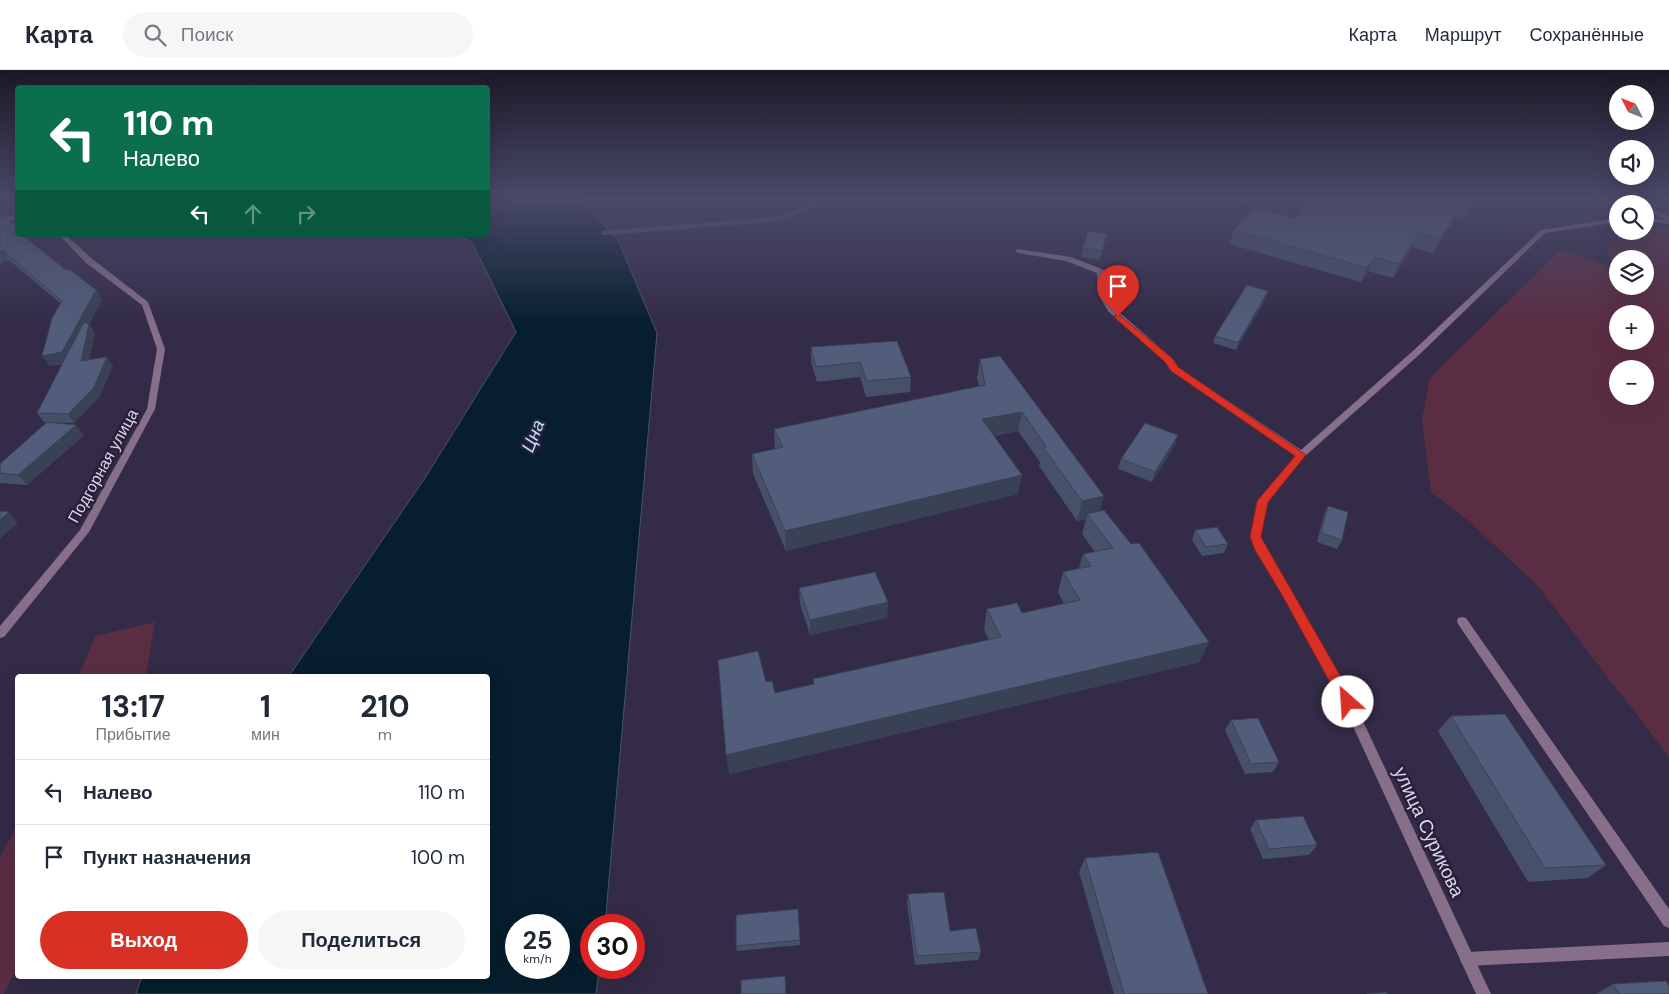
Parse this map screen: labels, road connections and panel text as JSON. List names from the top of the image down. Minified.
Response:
{"streets":{"street":["Подгорная улица","улица Сурикова"]},"water":["Цна"],"north":"top left","page":{"header":"Карта","search":"Поиск","nav":["Карта","Маршрут","Сохранённые"],"map_buttons":["+","−"],"turn":["110 m","Налево"],"eta":["13:17","Прибытие","1","мин","210","m"],"list":[{"name":"Налево","value":"110 m"},{"name":"Пункт назначения","value":"100 m"}],"buttons":["Выход","Поделиться"],"speed":"25 km/h","limit":"30"}}
